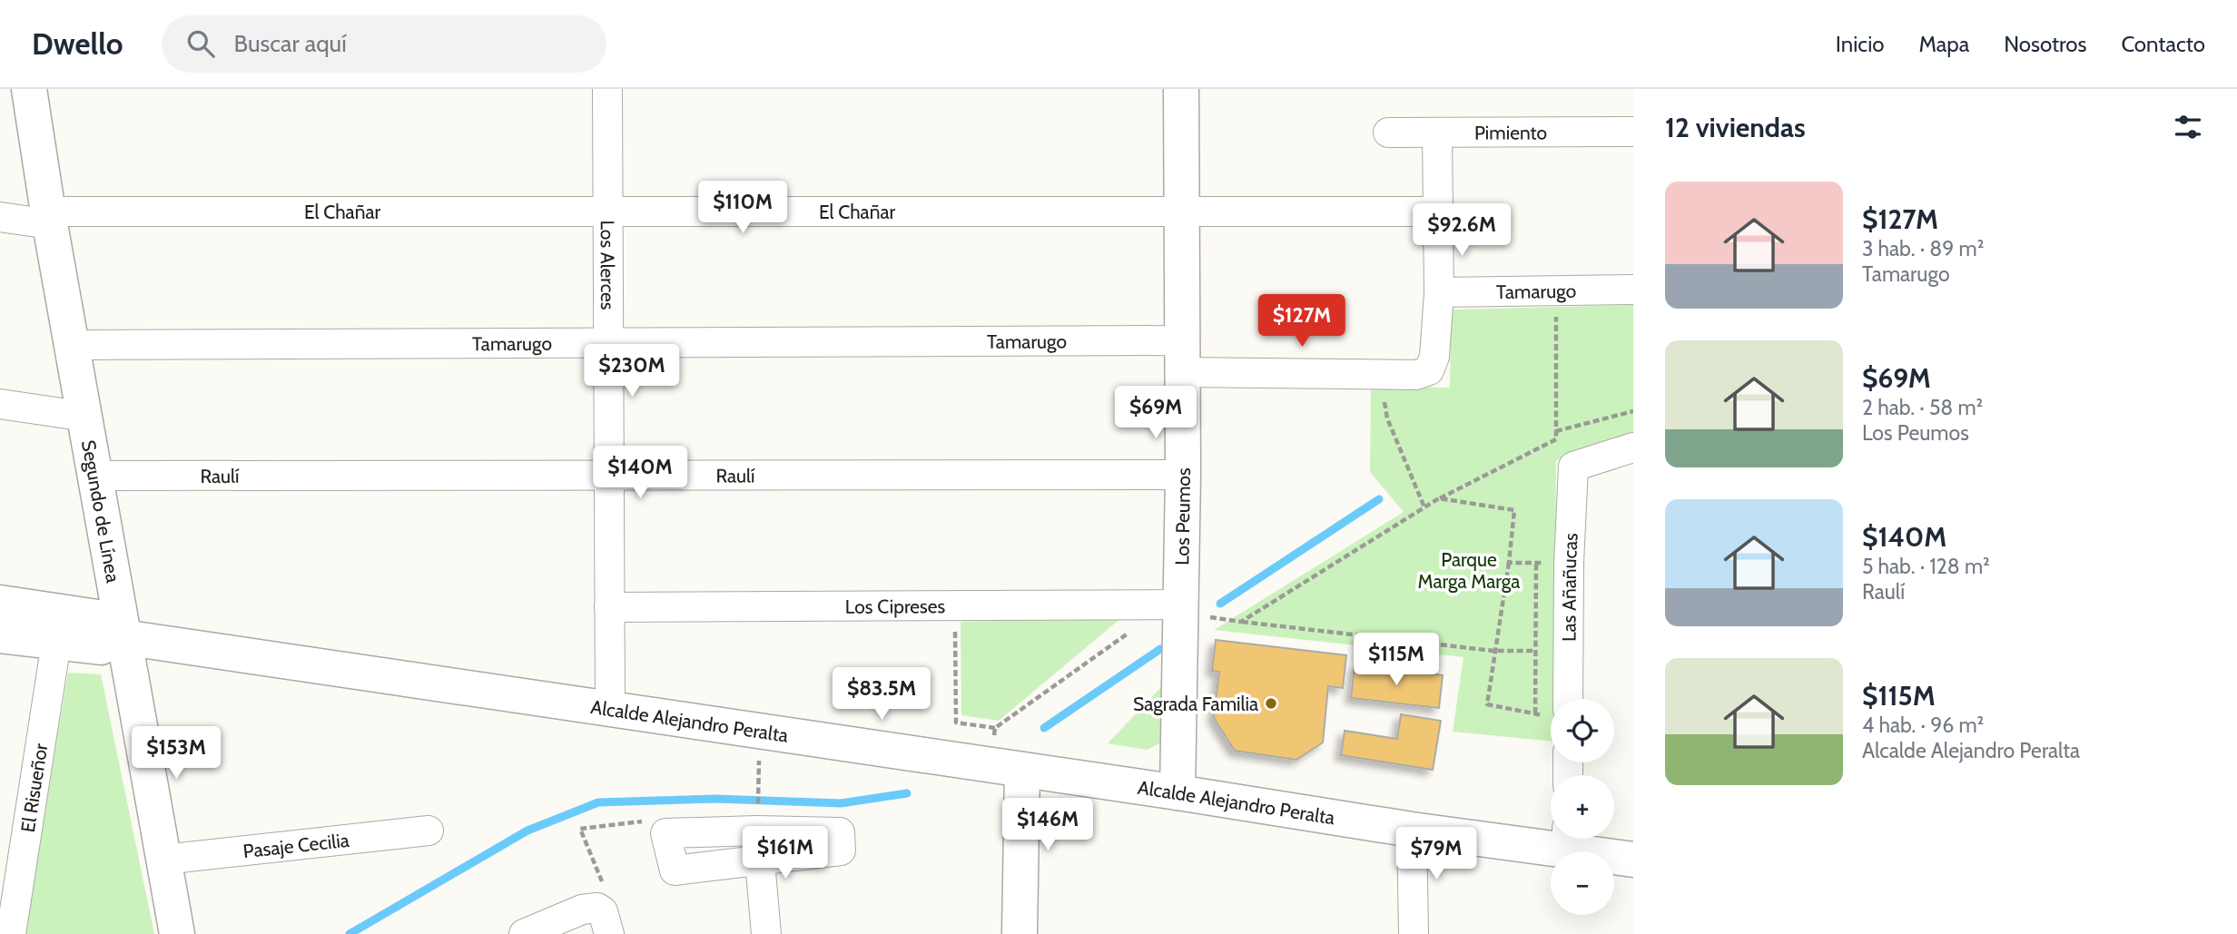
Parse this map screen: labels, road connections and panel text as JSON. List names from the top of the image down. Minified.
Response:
{"streets":{"main road":["Segundo de Línea","Los Peumos","Alcalde Alejandro Peralta"],"street":["Pimiento","El Chañar","Los Alerces","Tamarugo","Raulí","Las Añañucas","Los Cipreses","El Risueñor","Pasaje Cecilia"]},"crossings":[["Pimiento","Tamarugo"],["El Chañar","Los Alerces"],["El Chañar","Tamarugo"],["El Chañar","Segundo de Línea"],["El Chañar","Los Peumos"],["Los Alerces","Tamarugo"],["Los Alerces","Raulí"],["Los Alerces","Los Cipreses"],["Los Alerces","Alcalde Alejandro Peralta"],["Tamarugo","Segundo de Línea"],["Tamarugo","Los Peumos"],["Raulí","Segundo de Línea"],["Raulí","Los Peumos"],["Segundo de Línea","Alcalde Alejandro Peralta"],["Segundo de Línea","Pasaje Cecilia"],["Los Peumos","Los Cipreses"],["Los Peumos","Alcalde Alejandro Peralta"],["Alcalde Alejandro Peralta","El Risueñor"]],"parks":["Parque Marga Marga"],"places":["Sagrada Familia"],"page":{"header":"Dwello","search":"Buscar aquí","nav":["Inicio","Mapa","Nosotros","Contacto"],"heading":"12 viviendas","list":[{"name":"$127M","note":"3 hab. · 89 m² · Tamarugo"},{"name":"$69M","note":"2 hab. · 58 m² · Los Peumos"},{"name":"$140M","note":"5 hab. · 128 m² · Raulí"},{"name":"$115M","note":"4 hab. · 96 m² · Alcalde Alejandro Peralta"}],"price":["$110M","$92.6M","$127M","$230M","$69M","$140M","$115M","$83.5M","$153M","$146M","$161M","$79M"],"map_buttons":["+","−"]}}
